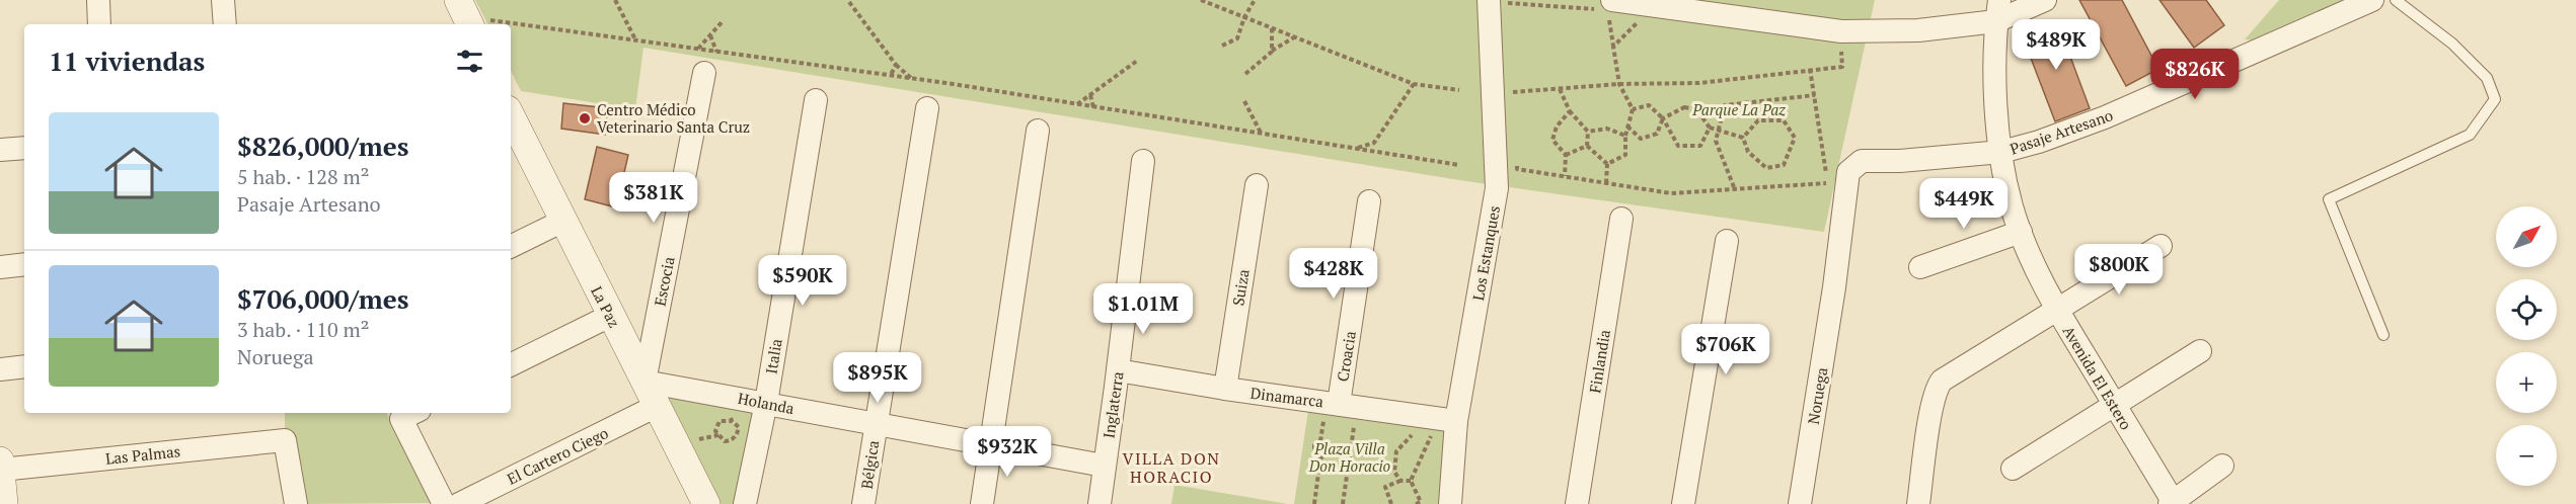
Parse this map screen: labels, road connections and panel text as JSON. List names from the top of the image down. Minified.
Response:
{"streets":{"street":["Pasaje Artesano","Los Estanques","Escocia","Suiza","La Paz","Italia","Croacia","Finlandia","Avenida El Estero","Noruega","Dinamarca","Holanda","Inglaterra","Las Palmas","El Cartero Ciego","Bélgica"]},"crossings":[["Pasaje Artesano","Avenida El Estero"],["Pasaje Artesano","Noruega"],["Los Estanques","Dinamarca"],["Escocia","La Paz"],["Escocia","Holanda"],["Suiza","Dinamarca"],["La Paz","Holanda"],["La Paz","El Cartero Ciego"],["Italia","Holanda"],["Croacia","Dinamarca"],["Dinamarca","Inglaterra"],["Holanda","Inglaterra"],["Holanda","Bélgica"]],"districts":["VILLA DON HORACIO"],"parks":["Parque La Paz","Plaza Villa Don Horacio"],"places":["Centro Médico Veterinario Santa Cruz"],"north":"top right","page":{"price":["$489K","$826K","$381K","$449K","$800K","$428K","$590K","$1.01M","$706K","$895K","$932K"],"heading":"11 viviendas","list":[{"name":"$826,000/mes","note":"5 hab. · 128 m² · Pasaje Artesano"},{"name":"$706,000/mes","note":"3 hab. · 110 m² · Noruega"}],"map_buttons":["+","−"]}}
